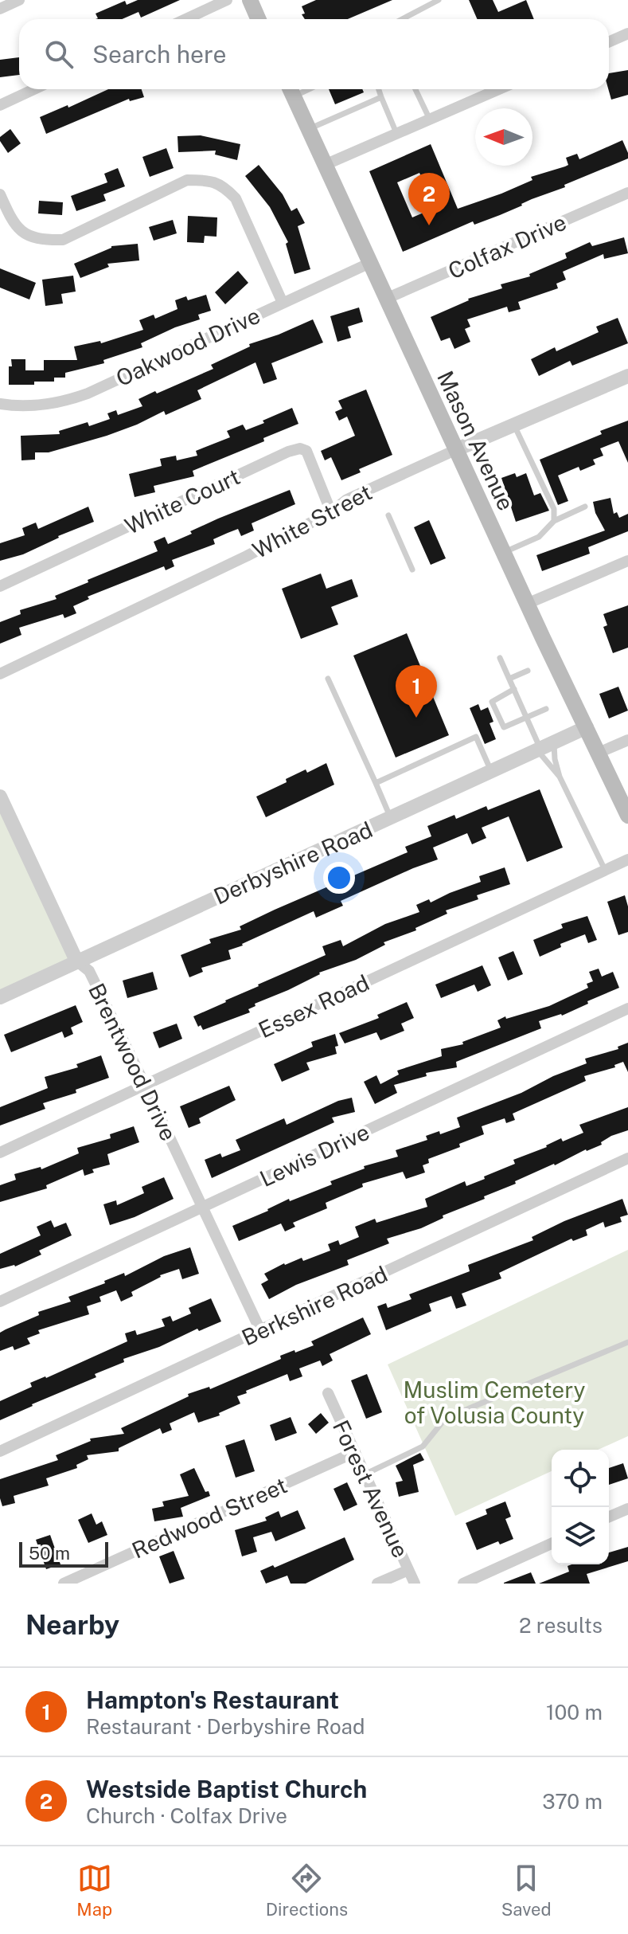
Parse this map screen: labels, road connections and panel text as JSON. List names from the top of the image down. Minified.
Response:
{"streets":{"main road":["Mason Avenue"],"street":["Colfax Drive","Oakwood Drive","White Court","White Street","Derbyshire Road","Essex Road","Brentwood Drive","Lewis Drive","Berkshire Road","Forest Avenue","Redwood Street"]},"crossings":[["Colfax Drive","Mason Avenue"],["Oakwood Drive","Mason Avenue"],["Mason Avenue","White Street"],["Mason Avenue","Derbyshire Road"],["White Court","White Street"],["Derbyshire Road","Brentwood Drive"],["Essex Road","Brentwood Drive"],["Brentwood Drive","Lewis Drive"],["Brentwood Drive","Berkshire Road"],["Forest Avenue","Redwood Street"]],"parks":["Muslim Cemetery of Volusia County"],"scale_bar":"50 m","north":"left","page":{"search":"Search here","pins":["2","1"],"scale":"50 m","heading":["Nearby","2 results"],"list":[{"mark":"1","name":"Hampton's Restaurant","note":"Restaurant · Derbyshire Road","value":"100 m"},{"mark":"2","name":"Westside Baptist Church","note":"Church · Colfax Drive","value":"370 m"}],"nav":["Map","Directions","Saved"]}}
